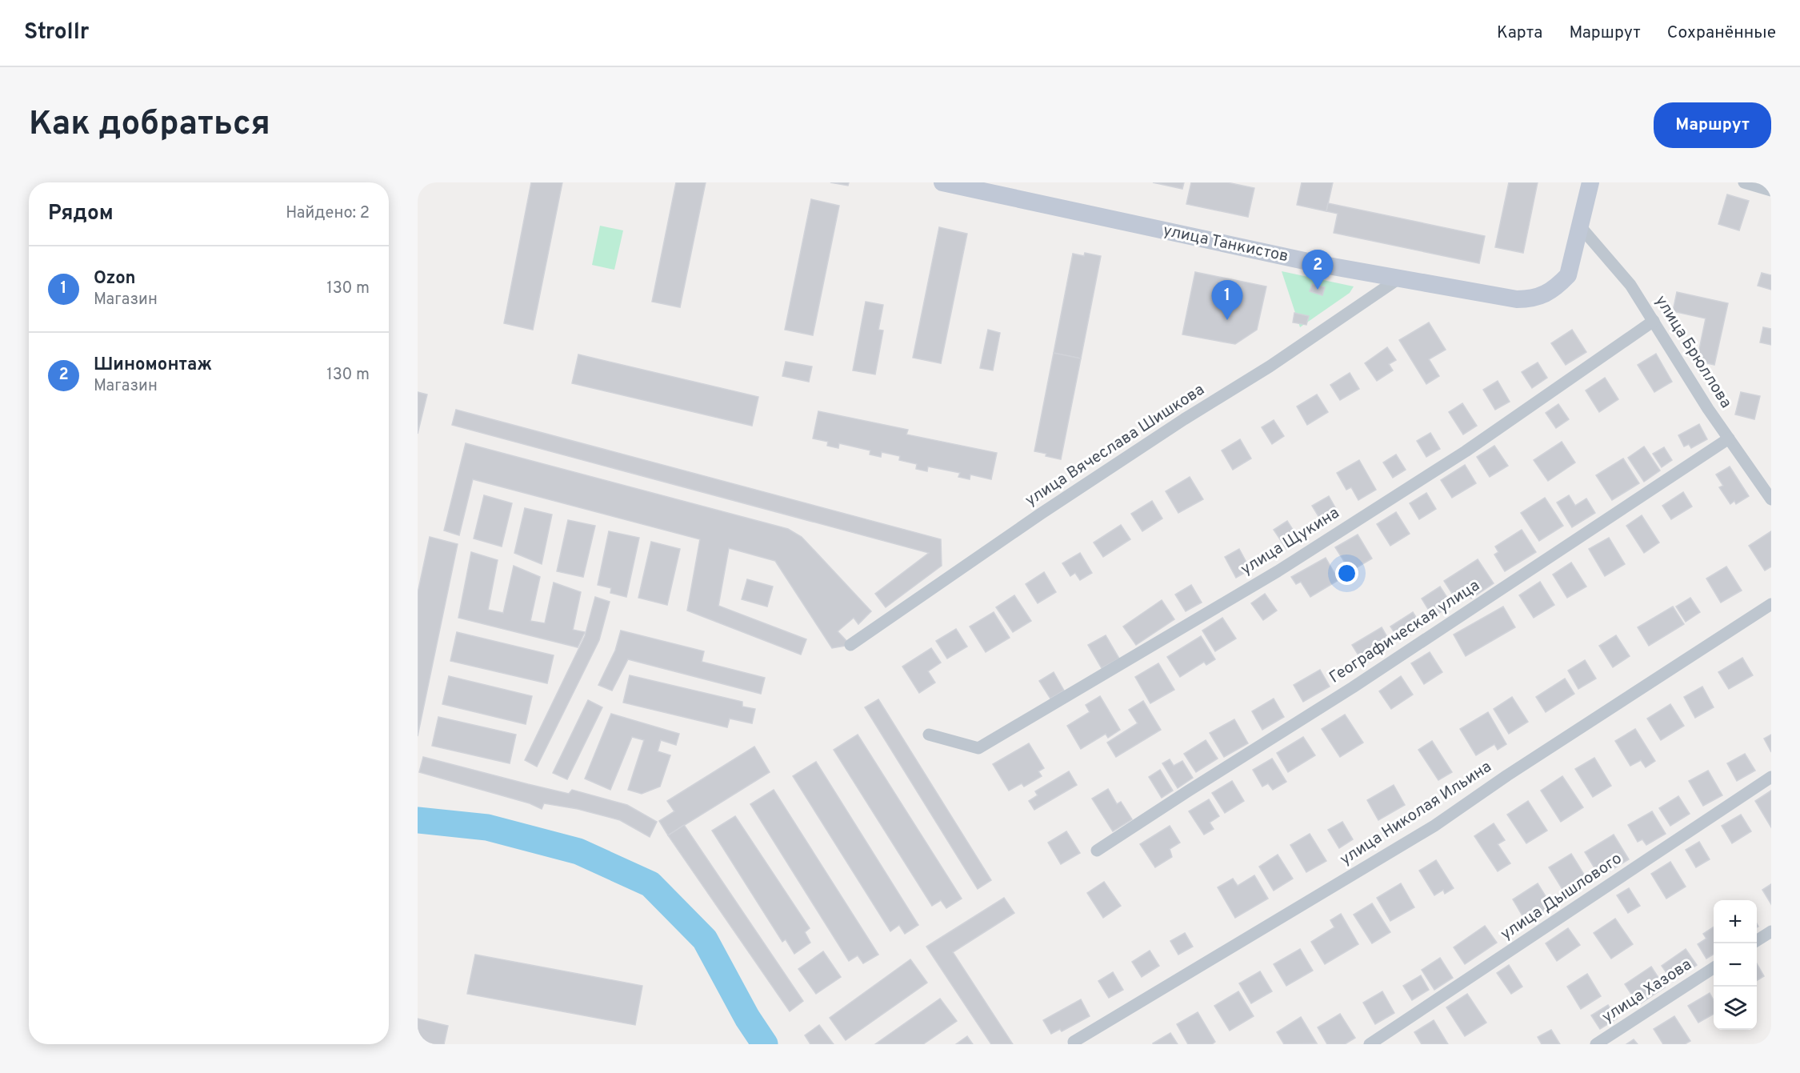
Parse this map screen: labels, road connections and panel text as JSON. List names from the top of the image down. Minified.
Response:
{"streets":{"main road":["улица Танкистов"],"street":["улица Брюллова","улица Вячеслава Шишкова","улица Щукина","Географическая улица","улица Николая Ильина","улица Дышлового","улица Хазова"]},"crossings":[["улица Танкистов","улица Брюллова"],["улица Танкистов","улица Вячеслава Шишкова"],["улица Брюллова","улица Щукина"],["улица Брюллова","Географическая улица"]],"page":{"header":"Strollr","nav":["Карта","Маршрут","Сохранённые"],"buttons":"Маршрут","title":"Как добраться","heading":["Рядом","Найдено: 2"],"list":[{"mark":"1","name":"Ozon","note":"Магазин","value":"130 m"},{"mark":"2","name":"Шиномонтаж","note":"Магазин","value":"130 m"}],"pins":["2","1"],"map_buttons":["+","−"]}}
